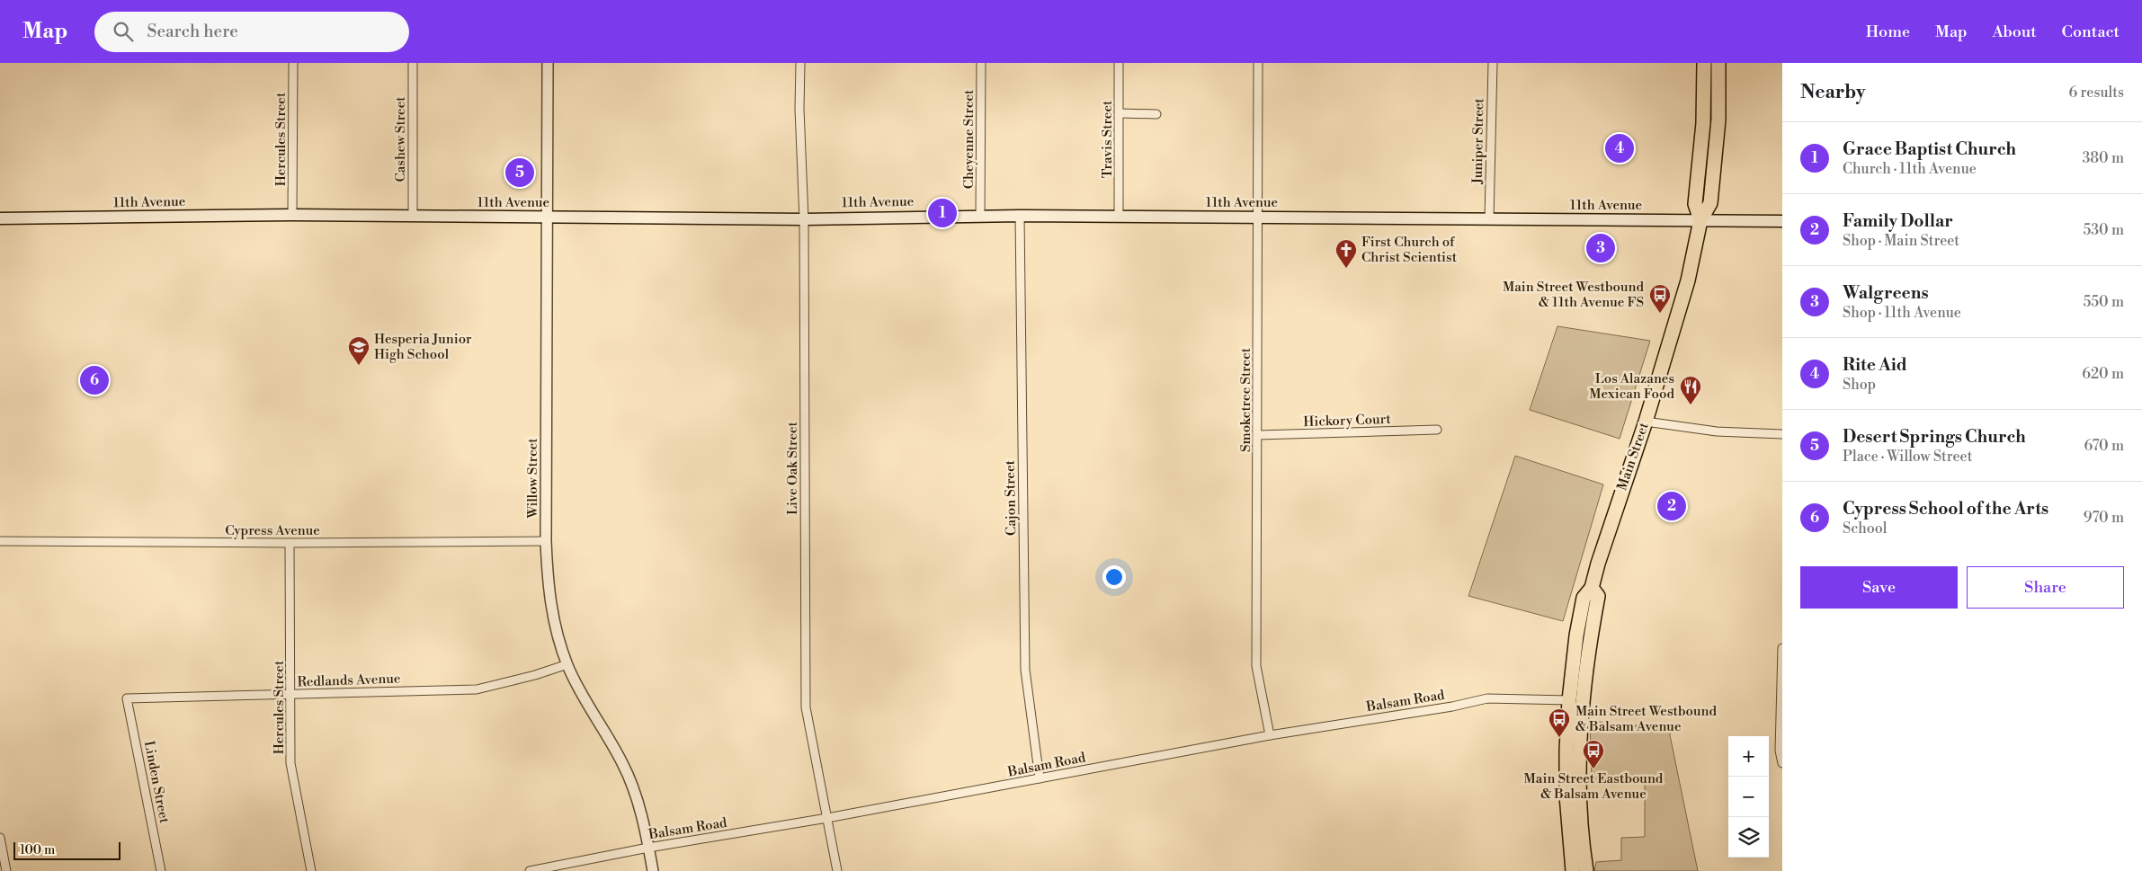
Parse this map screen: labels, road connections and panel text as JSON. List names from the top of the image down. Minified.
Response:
{"streets":{"main road":["11th Avenue","Main Street"],"street":["Hercules Street","Cashew Street","Cheyenne Street","Travis Street","Juniper Street","Smoketree Street","Hickory Court","Live Oak Street","Willow Street","Cajon Street","Cypress Avenue","Redlands Avenue","Balsam Road","Linden Street"]},"crossings":[["Hercules Street","11th Avenue"],["Hercules Street","Cypress Avenue"],["Hercules Street","Redlands Avenue"],["Cashew Street","11th Avenue"],["Cheyenne Street","11th Avenue"],["Travis Street","11th Avenue"],["Juniper Street","11th Avenue"],["11th Avenue","Smoketree Street"],["11th Avenue","Main Street"],["11th Avenue","Live Oak Street"],["11th Avenue","Willow Street"],["11th Avenue","Cajon Street"],["Smoketree Street","Hickory Court"],["Smoketree Street","Balsam Road"],["Main Street","Balsam Road"],["Live Oak Street","Balsam Road"],["Willow Street","Cypress Avenue"],["Willow Street","Redlands Avenue"],["Willow Street","Balsam Road"],["Cajon Street","Balsam Road"],["Redlands Avenue","Linden Street"]],"places":{"church":["First Church of Christ Scientist"],"bus stop":["Main Street Westbound & 11th Avenue FS","Main Street Westbound & Balsam Avenue","Main Street Eastbound & Balsam Avenue"],"school or university":["Hesperia Junior High School"],"restaurant":["Los Alazanes Mexican Food"]},"scale_bar":"100 m","page":{"header":"Map","search":"Search here","nav":["Home","Map","About","Contact"],"heading":["Nearby","6 results"],"list":[{"mark":"1","name":"Grace Baptist Church","note":"Church · 11th Avenue","value":"380 m"},{"mark":"2","name":"Family Dollar","note":"Shop · Main Street","value":"530 m"},{"mark":"3","name":"Walgreens","note":"Shop · 11th Avenue","value":"550 m"},{"mark":"4","name":"Rite Aid","note":"Shop","value":"620 m"},{"mark":"5","name":"Desert Springs Church","note":"Place · Willow Street","value":"670 m"},{"mark":"6","name":"Cypress School of the Arts","note":"School","value":"970 m"}],"pins":["4","5","1","3","6","2"],"buttons":["Save","Share"],"map_buttons":["+","−"],"scale":"100 m"}}
